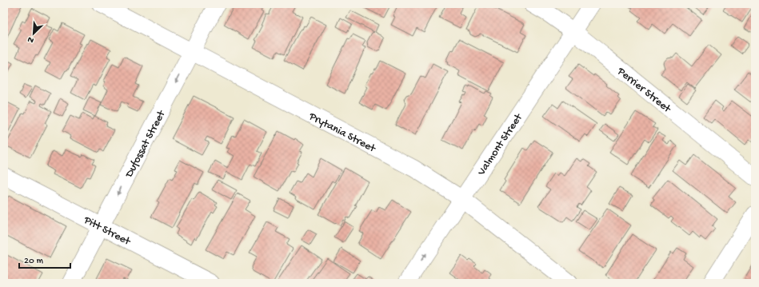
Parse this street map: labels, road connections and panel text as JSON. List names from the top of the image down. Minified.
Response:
{"streets":{"street":["Perrier Street","Prytania Street","Dufossat Street","Valmont Street","Pitt Street"]},"crossings":[["Perrier Street","Valmont Street"],["Prytania Street","Dufossat Street"],["Prytania Street","Valmont Street"],["Dufossat Street","Pitt Street"]],"one_way":["Dufossat Street"],"scale_bar":"20 m","north":"bottom left"}
